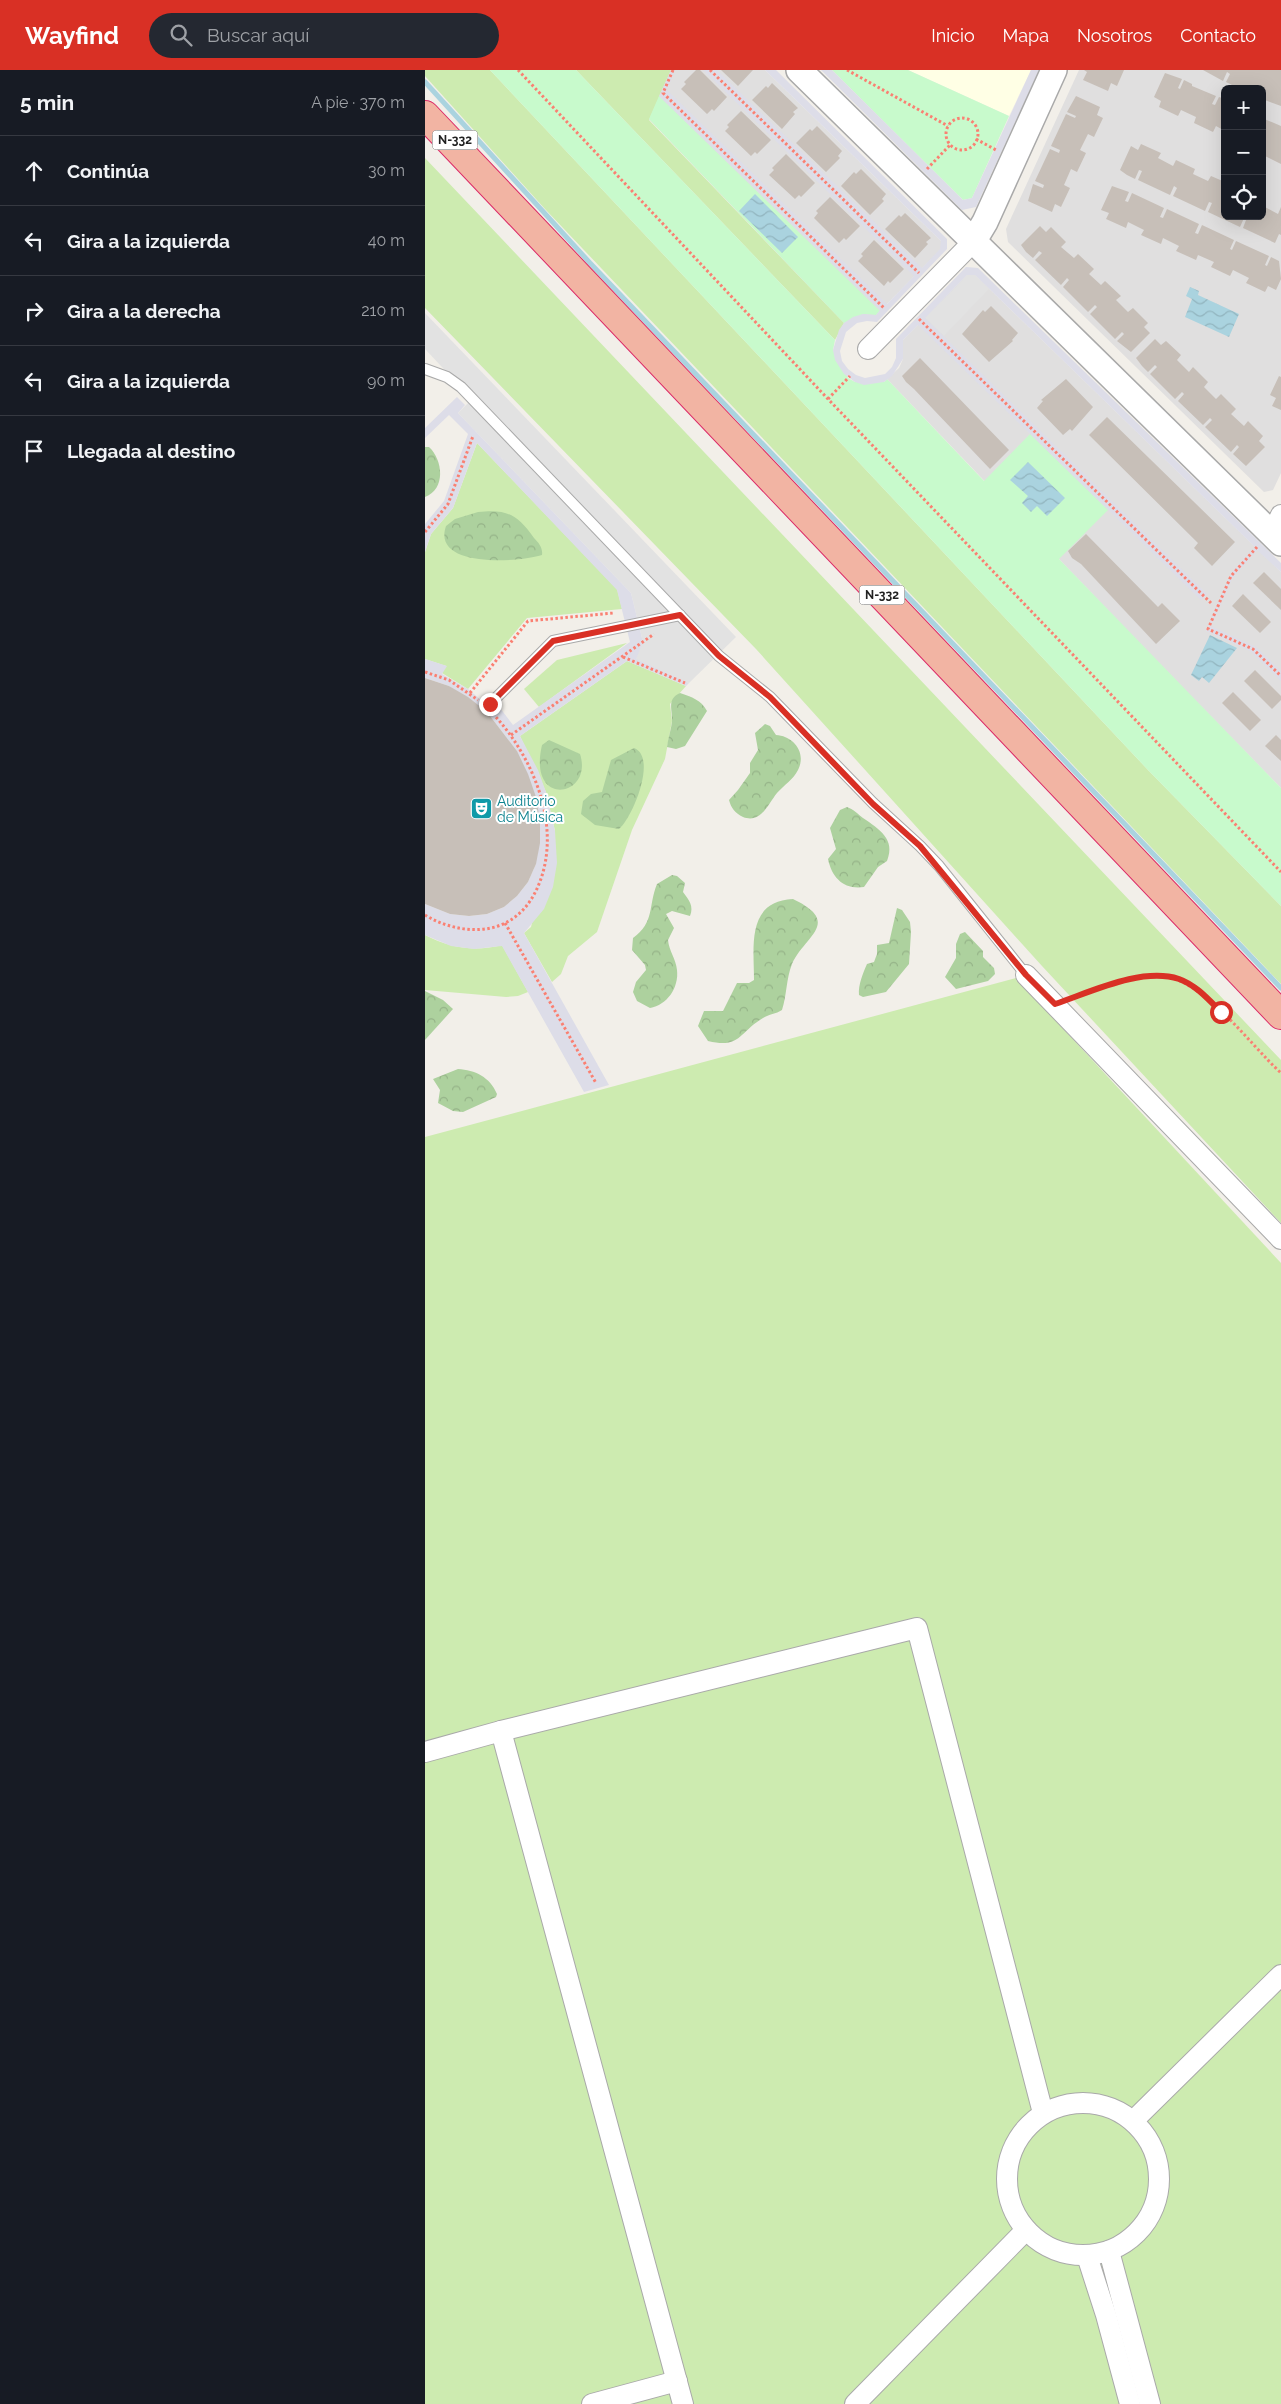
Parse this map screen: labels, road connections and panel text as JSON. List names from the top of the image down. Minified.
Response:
{"streets":{"highway":["N-332"]},"places":{"theatre":["Auditorio de Música"]},"page":{"header":"Wayfind","search":"Buscar aquí","nav":["Inicio","Mapa","Nosotros","Contacto"],"heading":["5 min","A pie · 370 m"],"map_buttons":["+","−"],"list":[["Continúa","30 m"],["Gira a la izquierda","40 m"],["Gira a la derecha","210 m"],["Gira a la izquierda","90 m"],"Llegada al destino"]}}
